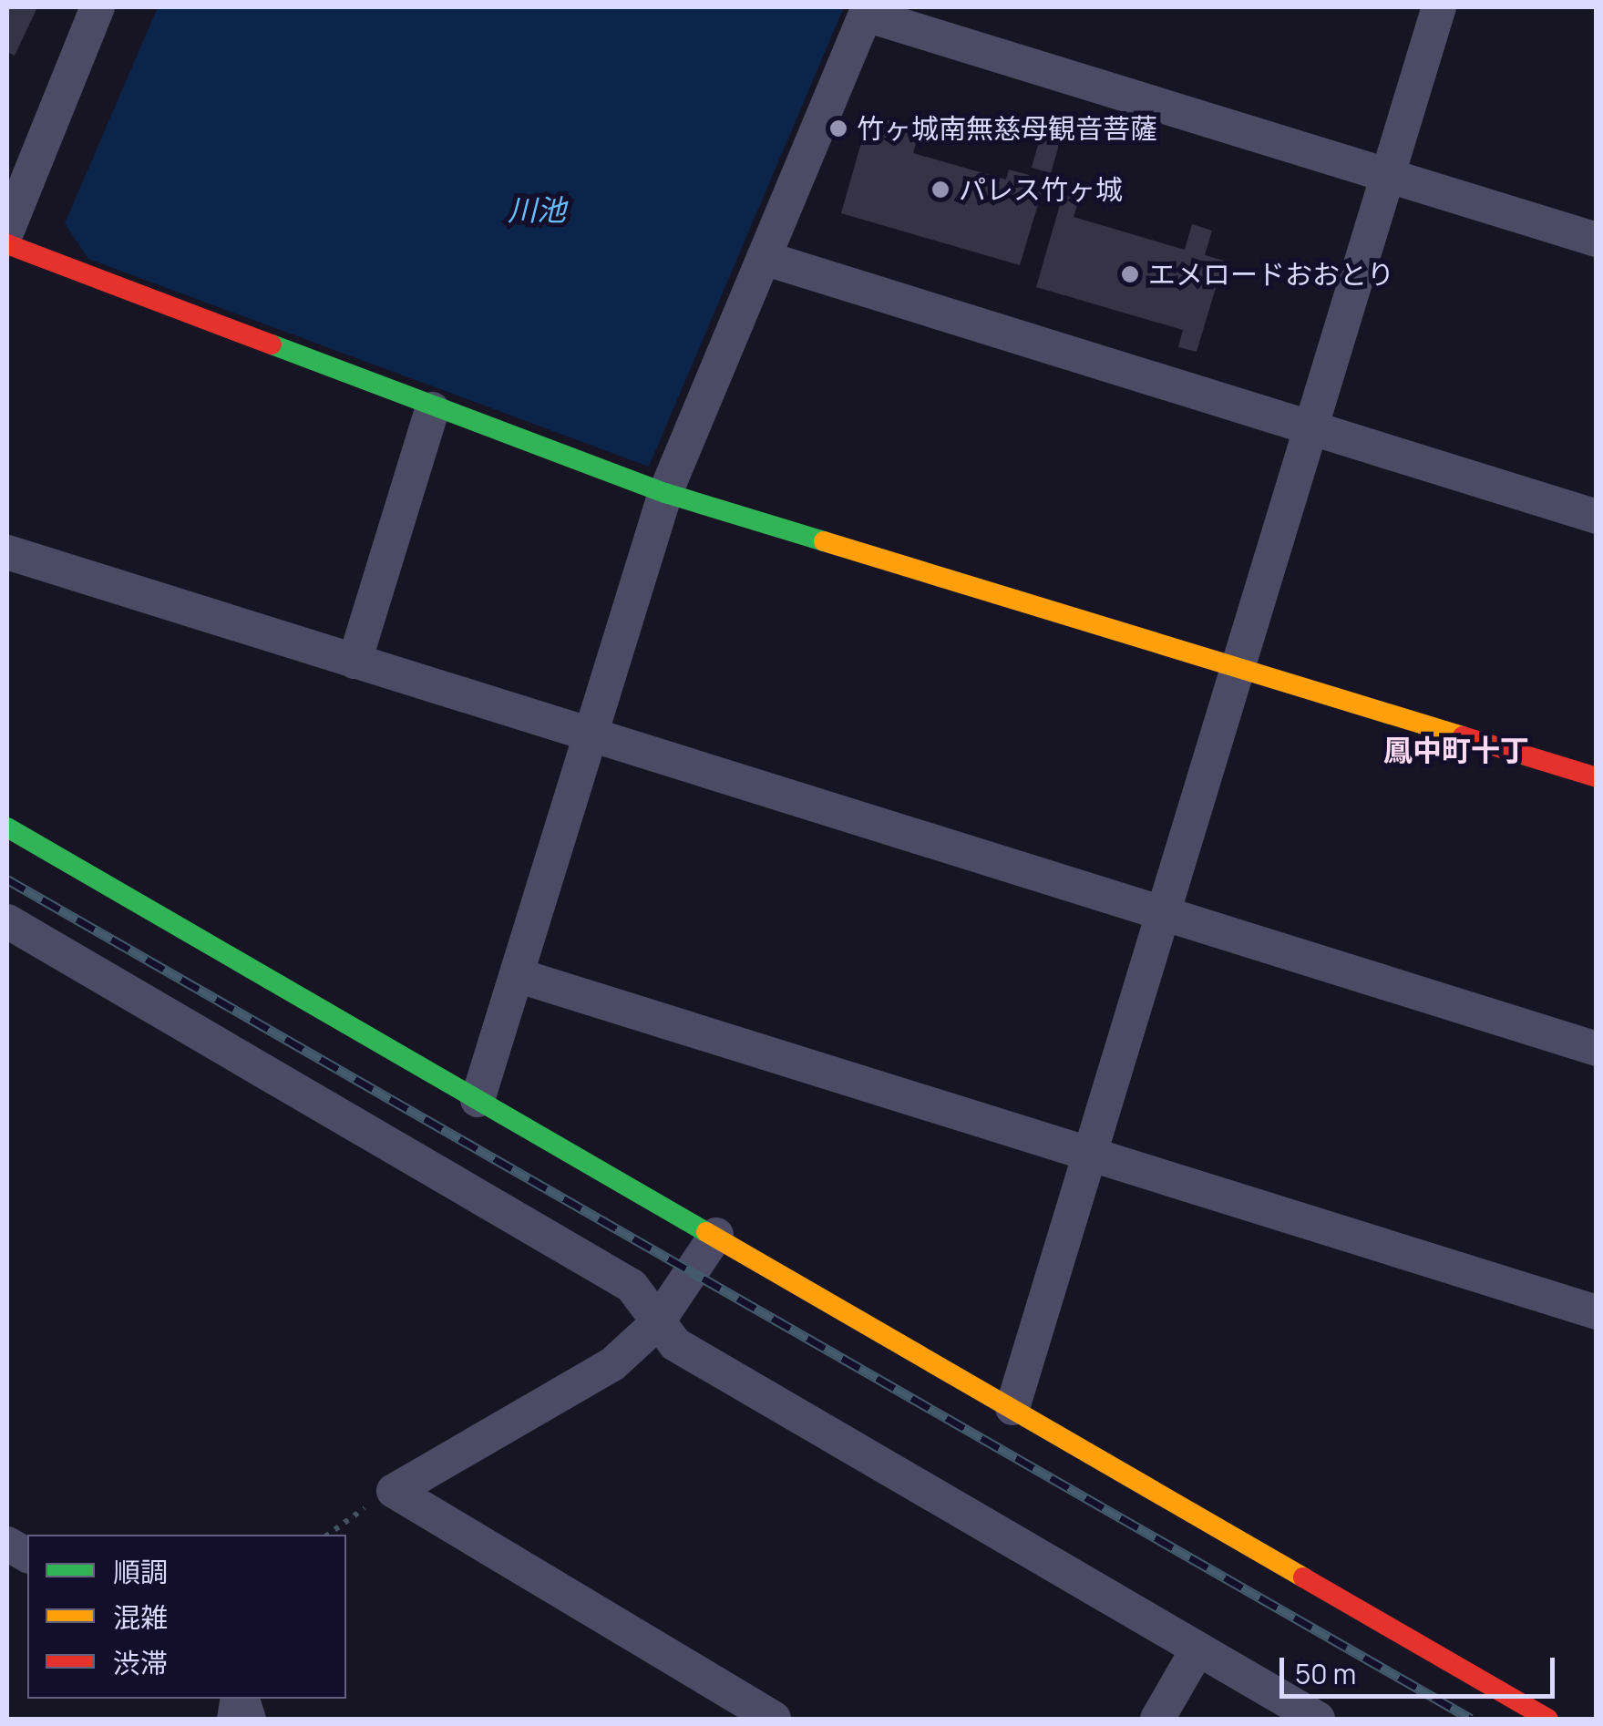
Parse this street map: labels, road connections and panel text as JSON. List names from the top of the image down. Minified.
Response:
{"districts":["鳳中町十丁"],"water":["川池"],"places":["竹ヶ城南無慈母観音菩薩","パレス竹ヶ城","エメロードおおとり"],"legend":["順調","混雑","渋滞"],"scale_bar":"50 m"}
